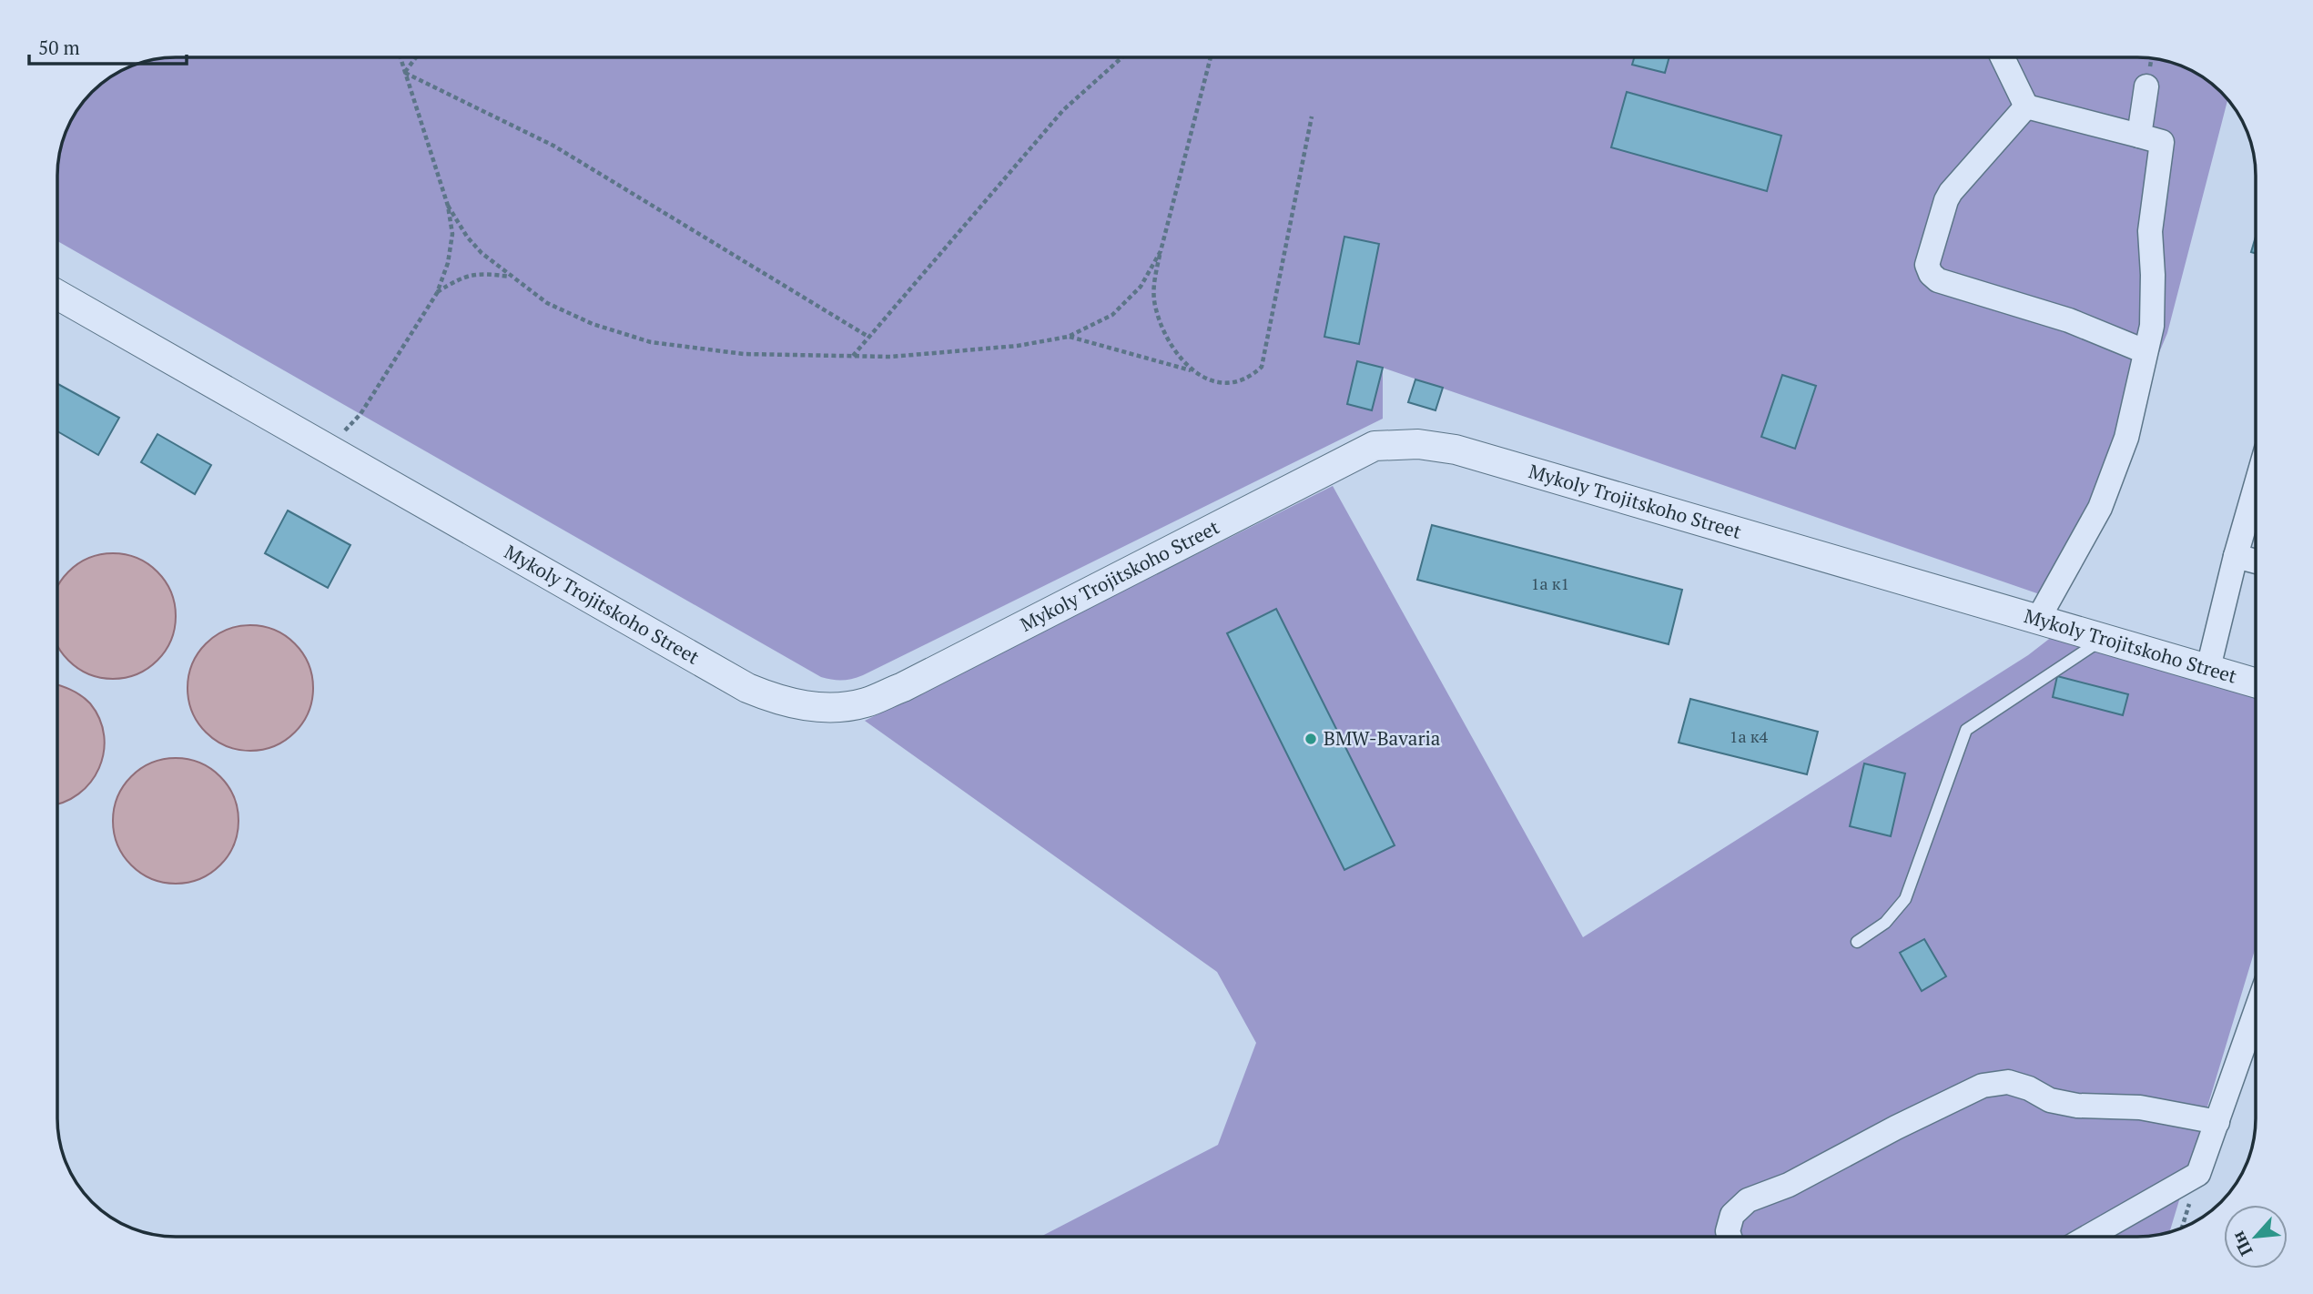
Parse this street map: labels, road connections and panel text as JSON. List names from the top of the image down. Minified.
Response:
{"streets":{"street":["Mykoly Trojitskoho Street"]},"places":["BMW-Bavaria"],"house_numbers":["1а к1","1а к4"],"scale_bar":"50 m","north":"bottom left"}
